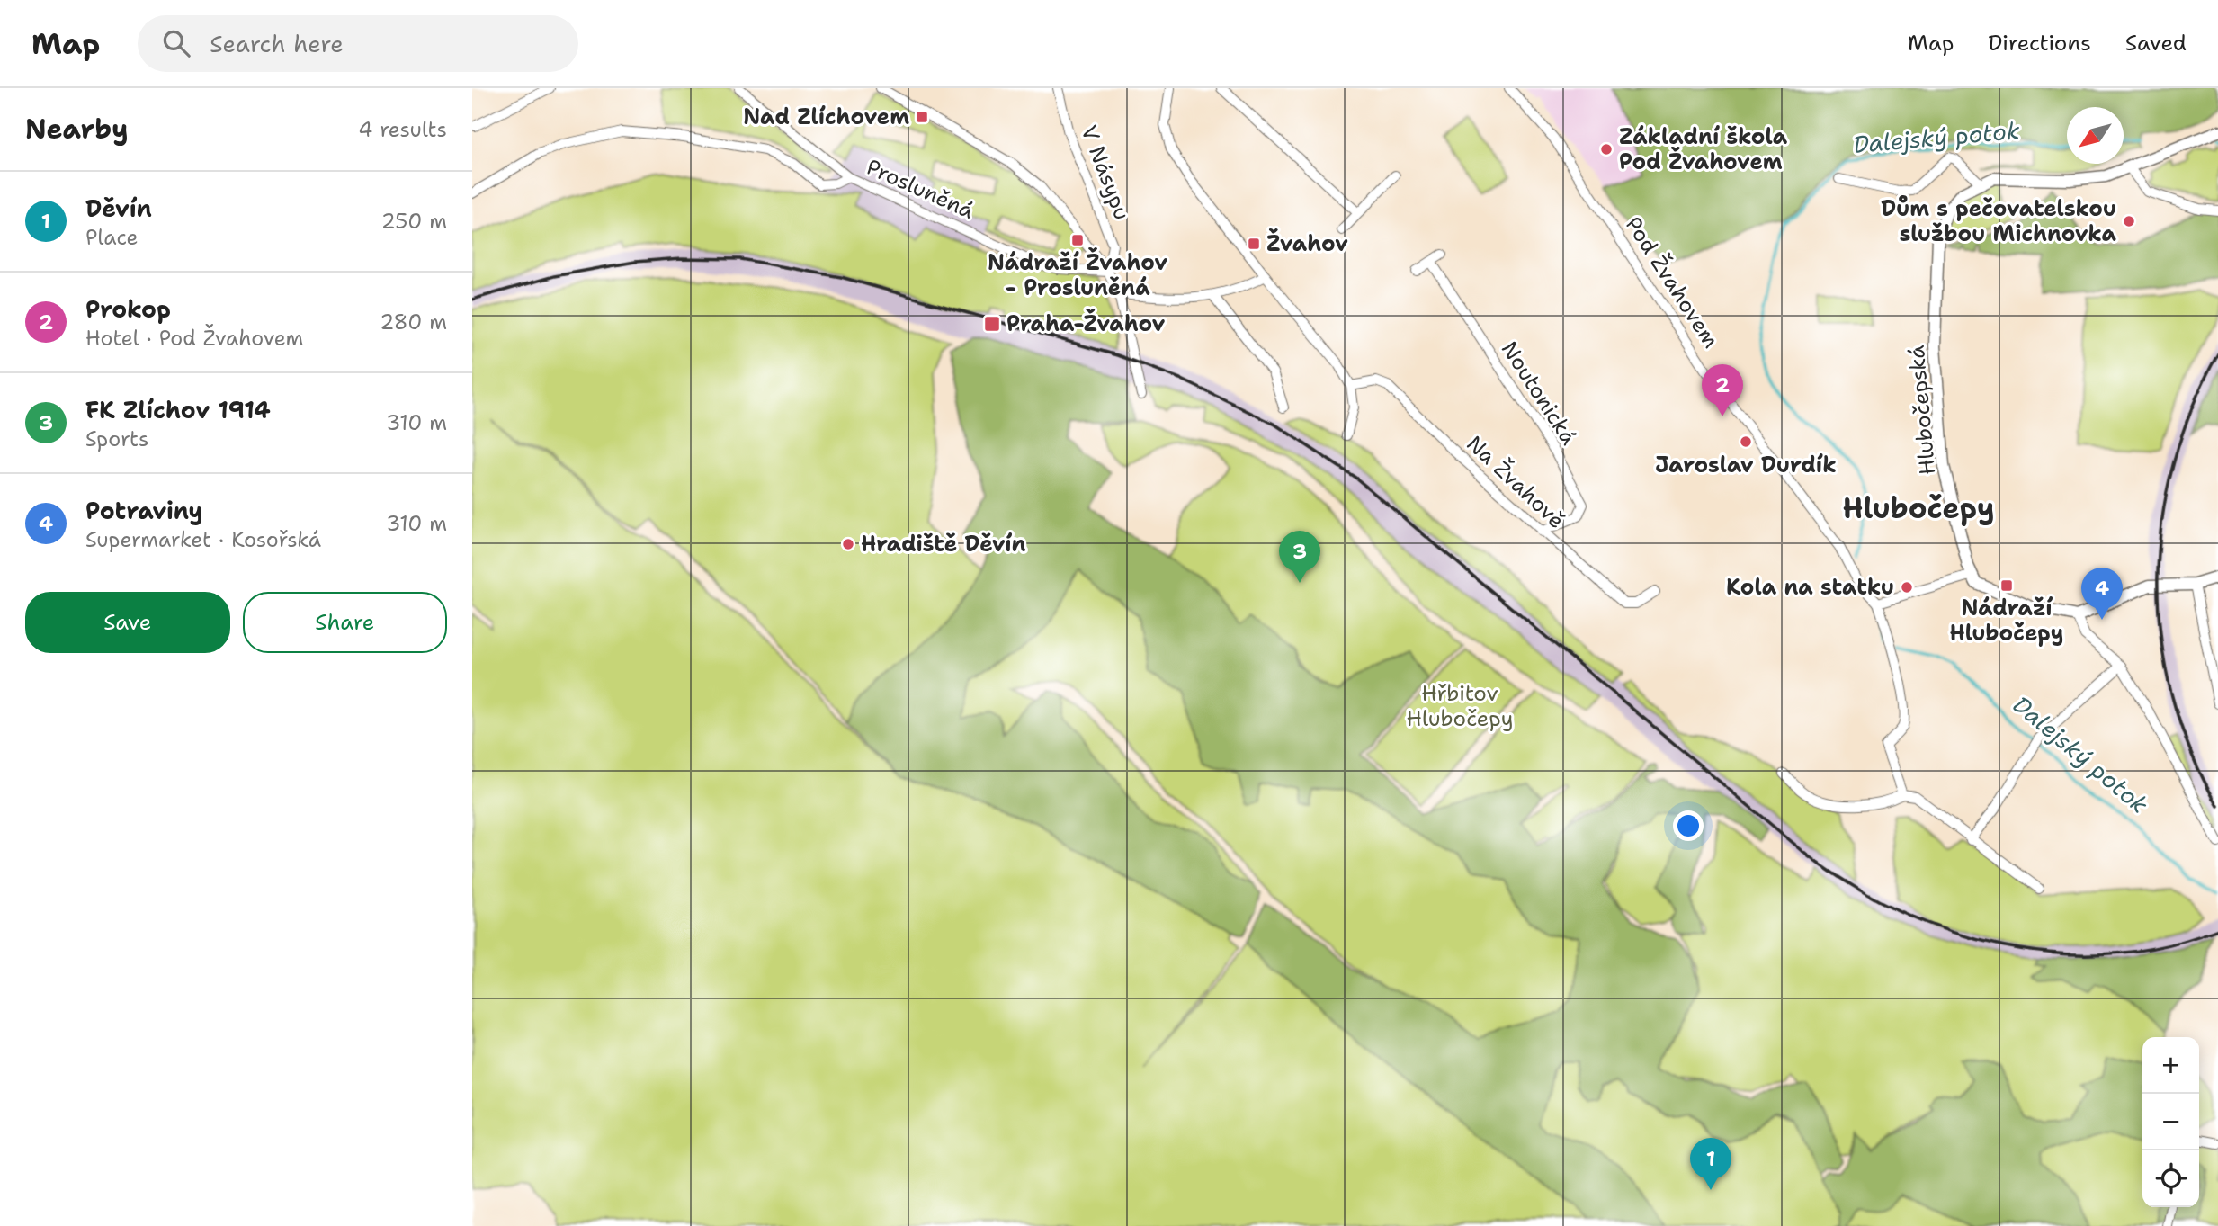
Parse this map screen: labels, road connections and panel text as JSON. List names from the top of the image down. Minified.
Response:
{"streets":{"street":["V Násypu","Prosluněná","Pod Žvahovem","Noutonická","Hlubočepská","Na Žvahově"]},"crossings":[["V Násypu","Prosluněná"],["Noutonická","Na Žvahově"]],"districts":["Hlubočepy"],"water":["Dalejský potok"],"parks":["Hřbitov Hlubočepy"],"places":{"transit":["Nad Zlíchovem","Nádraží Žvahov - Prosluněná","Žvahov","Praha-Žvahov","Nádraží Hlubočepy"],"other":["Základní škola Pod Žvahovem","Dům s pečovatelskou službou Michnovka","Jaroslav Durdík","Hradiště Děvín","Kola na statku"]},"north":"bottom left","page":{"header":"Map","search":"Search here","nav":["Map","Directions","Saved"],"heading":["Nearby","4 results"],"list":[{"mark":"1","name":"Děvín","note":"Place","value":"250 m"},{"mark":"2","name":"Prokop","note":"Hotel · Pod Žvahovem","value":"280 m"},{"mark":"3","name":"FK Zlíchov 1914","note":"Sports","value":"310 m"},{"mark":"4","name":"Potraviny","note":"Supermarket · Kosořská","value":"310 m"}],"pins":["2","3","4","1"],"buttons":["Save","Share"],"map_buttons":["+","−"]}}
